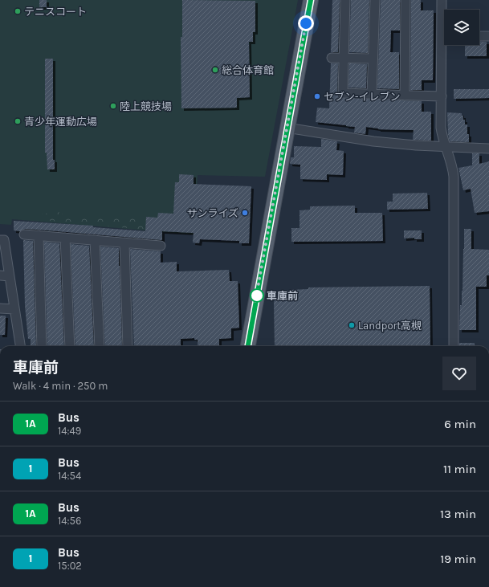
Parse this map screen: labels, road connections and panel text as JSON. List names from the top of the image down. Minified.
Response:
{"places":["テニスコート","総合体育館","セブン-イレブン","陸上競技場","青少年運動広場","サンライズ","車庫前","Landport高槻"],"lines":["bus line 1A"],"page":{"heading":["車庫前","Walk · 4 min · 250 m"],"list":[{"mark":"1A","name":"Bus","note":"14:49","value":"6 min"},{"mark":"1","name":"Bus","note":"14:54","value":"11 min"},{"mark":"1A","name":"Bus","note":"14:56","value":"13 min"},{"mark":"1","name":"Bus","note":"15:02","value":"19 min"}]}}
